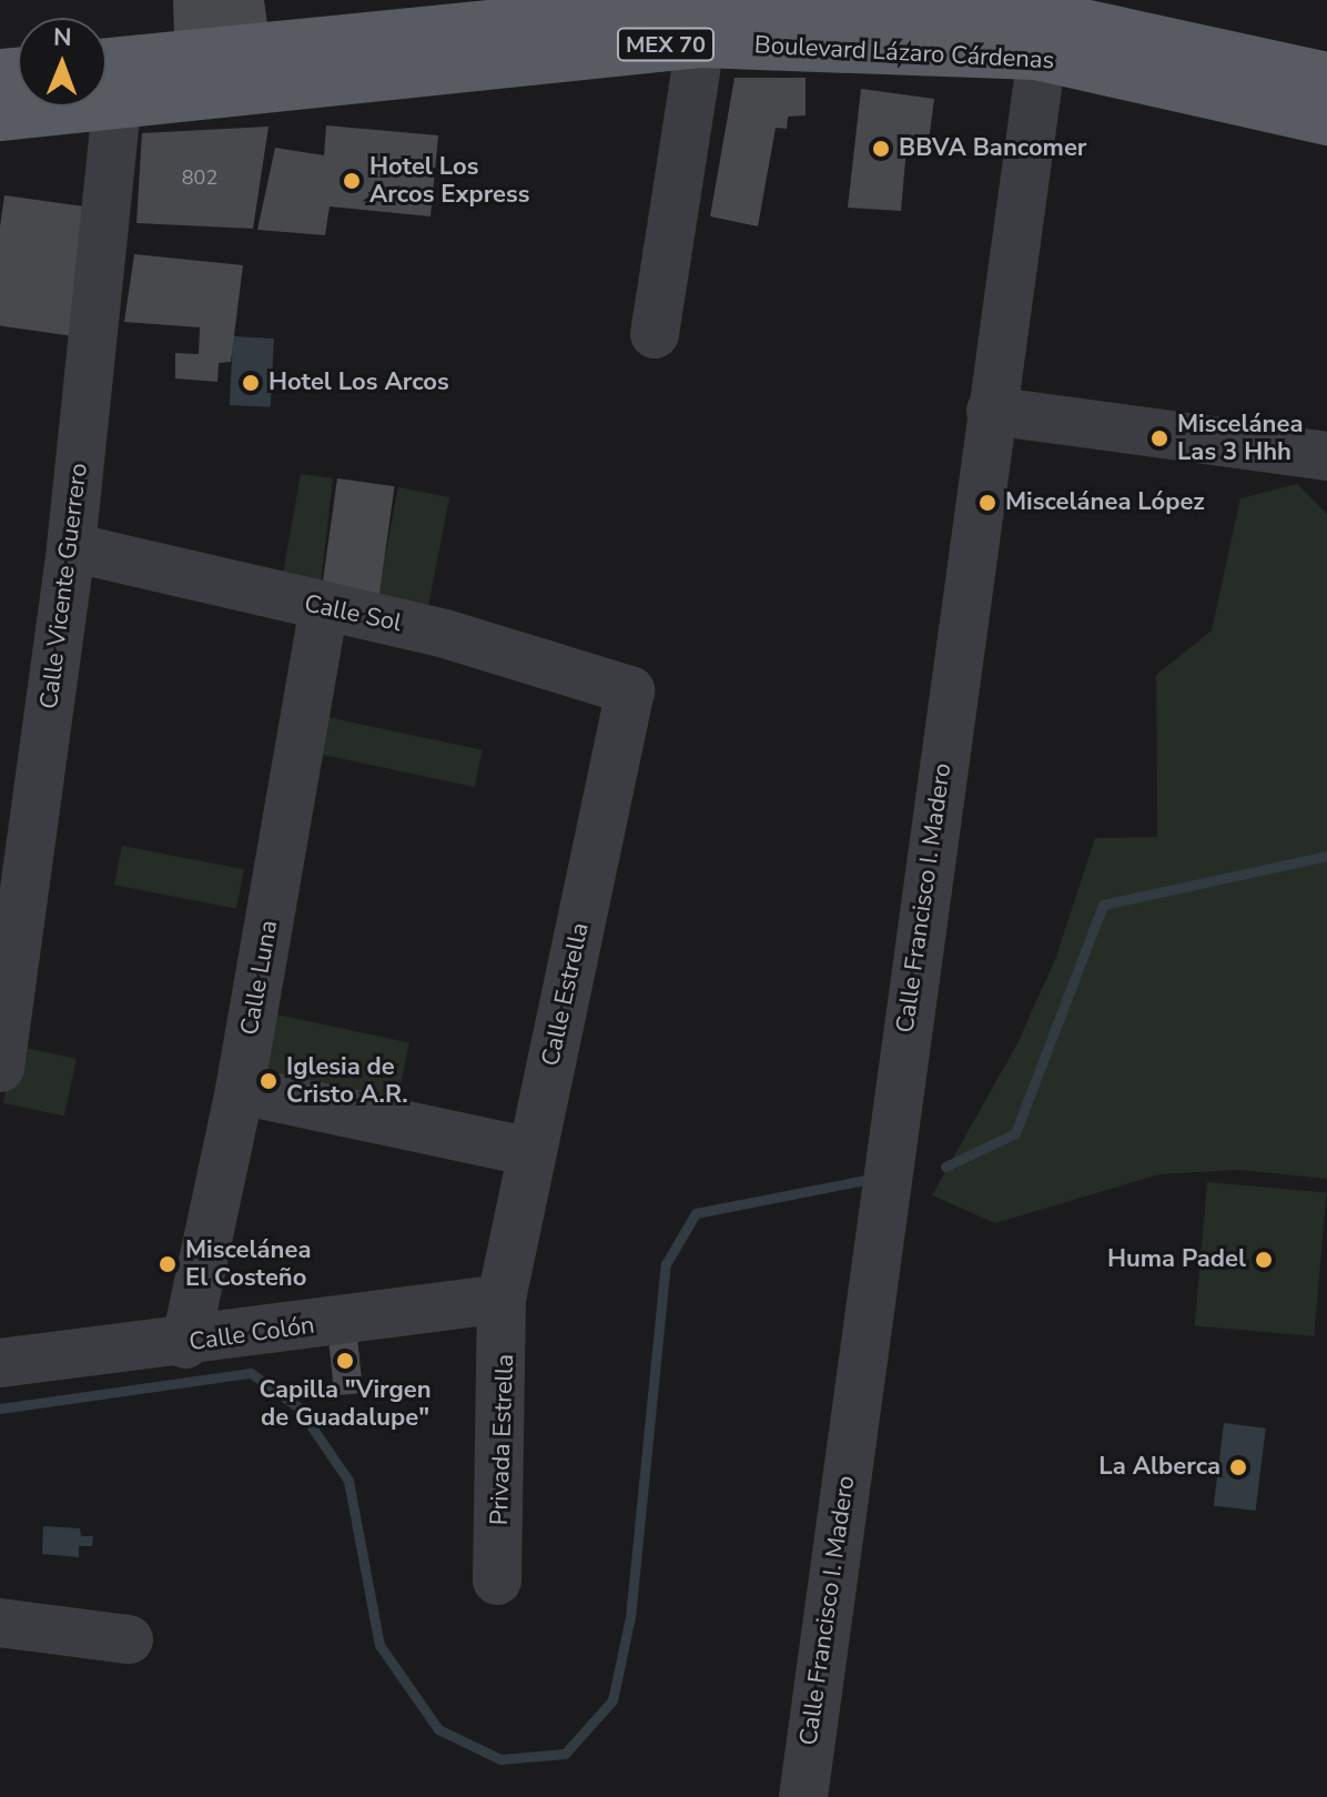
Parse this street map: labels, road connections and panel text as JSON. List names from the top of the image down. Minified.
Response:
{"streets":{"main road":["MEX 70","Boulevard Lázaro Cárdenas"],"street":["Calle Vicente Guerrero","Calle Sol","Calle Francisco I. Madero","Calle Luna","Calle Estrella","Calle Colón","Privada Estrella"]},"crossings":[["Boulevard Lázaro Cárdenas","Calle Vicente Guerrero"],["Boulevard Lázaro Cárdenas","Calle Francisco I. Madero"],["Calle Vicente Guerrero","Calle Sol"],["Calle Sol","Calle Luna"],["Calle Sol","Calle Estrella"],["Calle Luna","Calle Colón"],["Calle Estrella","Calle Colón"],["Calle Estrella","Privada Estrella"],["Calle Colón","Privada Estrella"]],"places":["BBVA Bancomer","Hotel Los Arcos Express","Hotel Los Arcos","Miscelánea Las 3 Hhh","Miscelánea López","Iglesia de Cristo A.R.","Huma Padel","Miscelánea El Costeño","Capilla \"Virgen de Guadalupe\"","La Alberca"],"house_numbers":["802"],"north":"top"}
